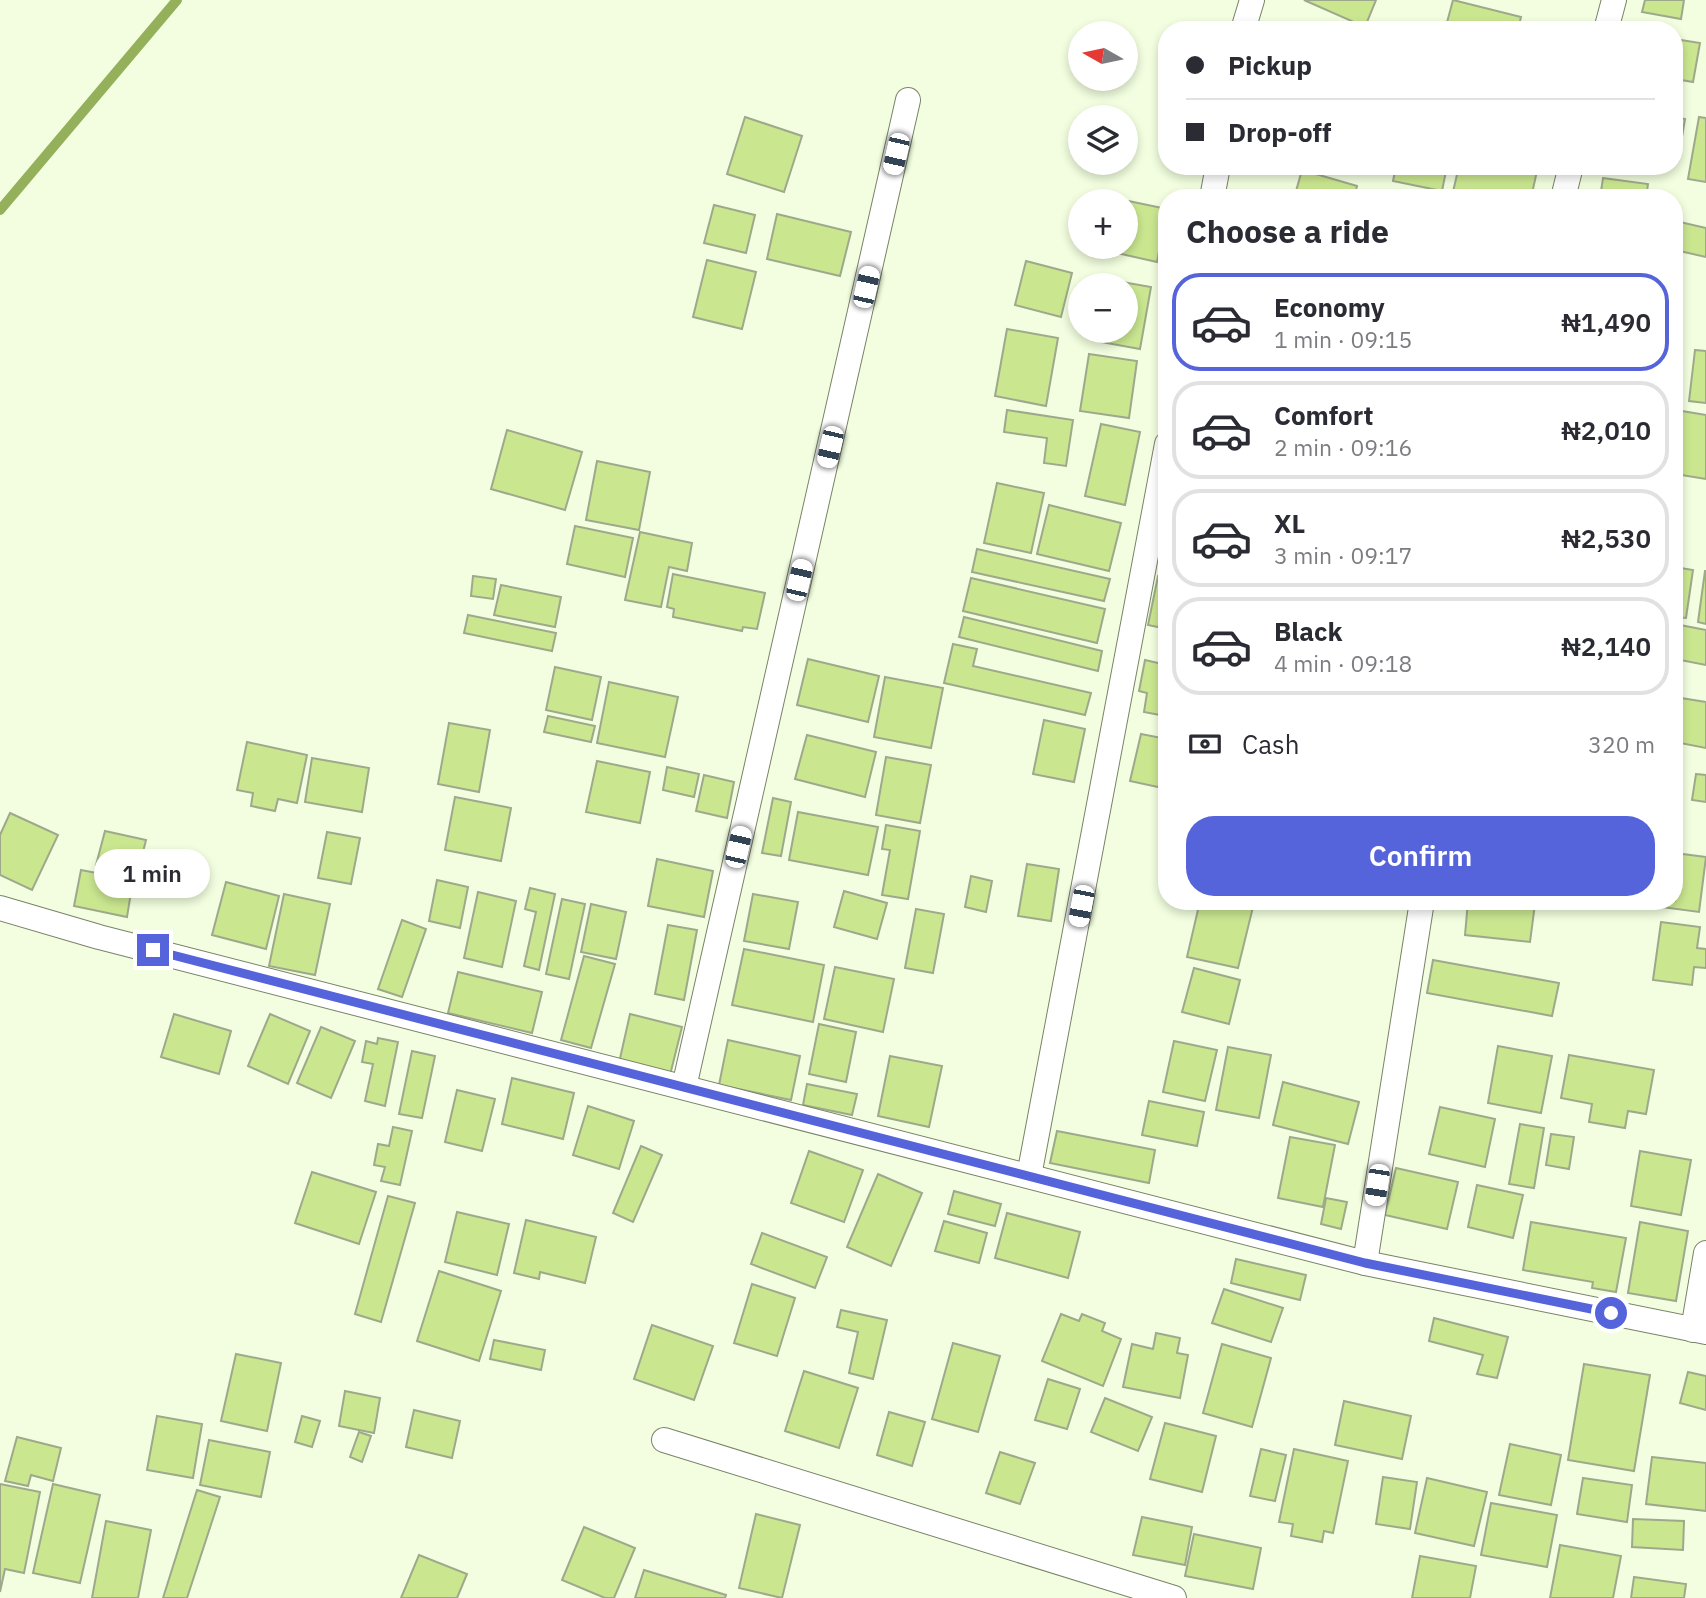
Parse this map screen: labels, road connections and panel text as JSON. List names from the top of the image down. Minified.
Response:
{"north":"left","page":{"map_buttons":["+","−"],"banner":["Pickup","Drop-off"],"heading":"Choose a ride","list":[{"name":"Economy","note":"1 min · 09:15","value":"₦1,490"},{"name":"Comfort","note":"2 min · 09:16","value":"₦2,010"},{"name":"XL","note":"3 min · 09:17","value":"₦2,530"},{"name":"Black","note":"4 min · 09:18","value":"₦2,140"}],"pay":["Cash","320 m"],"buttons":"Confirm","bubble":"1 min"}}
